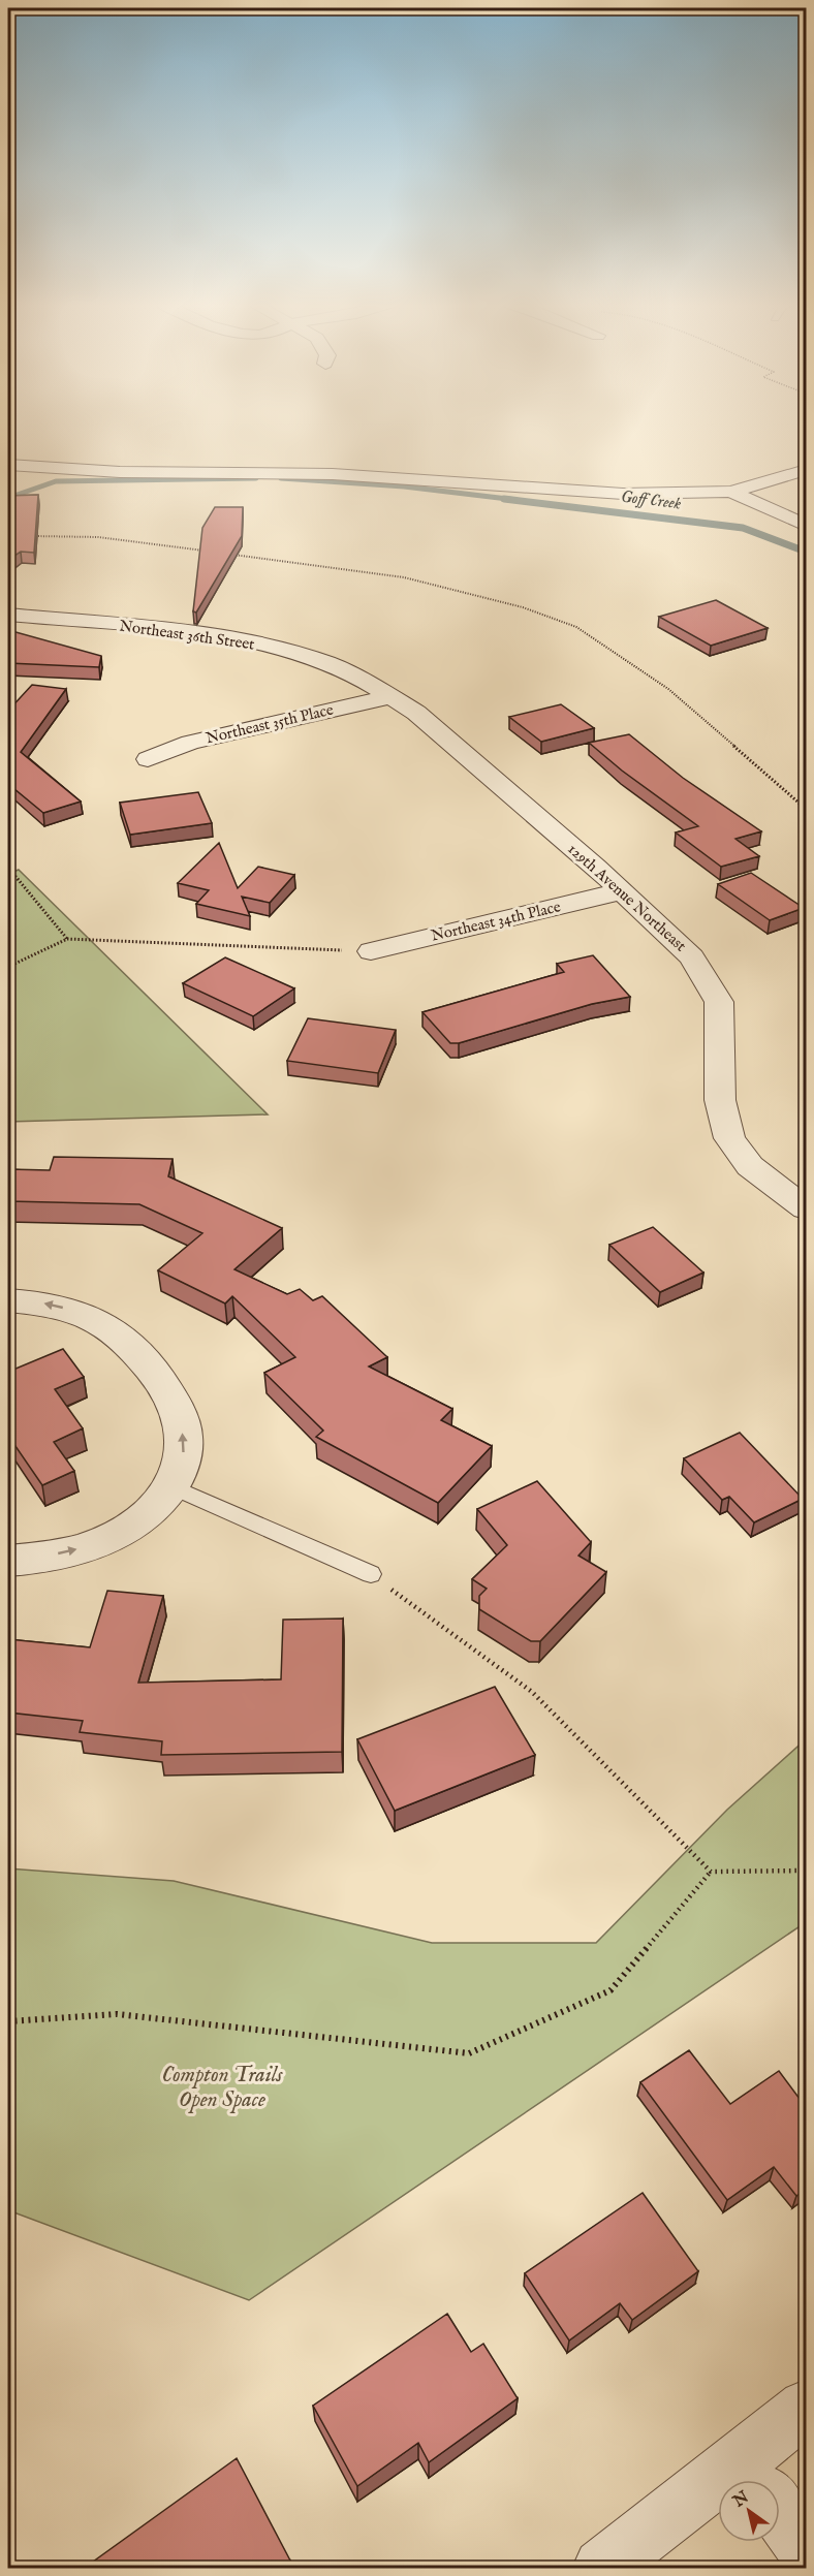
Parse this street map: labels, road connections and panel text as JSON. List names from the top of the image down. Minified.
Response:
{"streets":{"street":["Northeast 36th Street","Northeast 35th Place","129th Avenue Northeast","Northeast 34th Place"]},"crossings":[["Northeast 36th Street","Northeast 35th Place"],["Northeast 36th Street","129th Avenue Northeast"],["Northeast 35th Place","129th Avenue Northeast"],["129th Avenue Northeast","Northeast 34th Place"]],"water":["Goff Creek"],"parks":["Compton Trails Open Space"],"north":"top left"}
